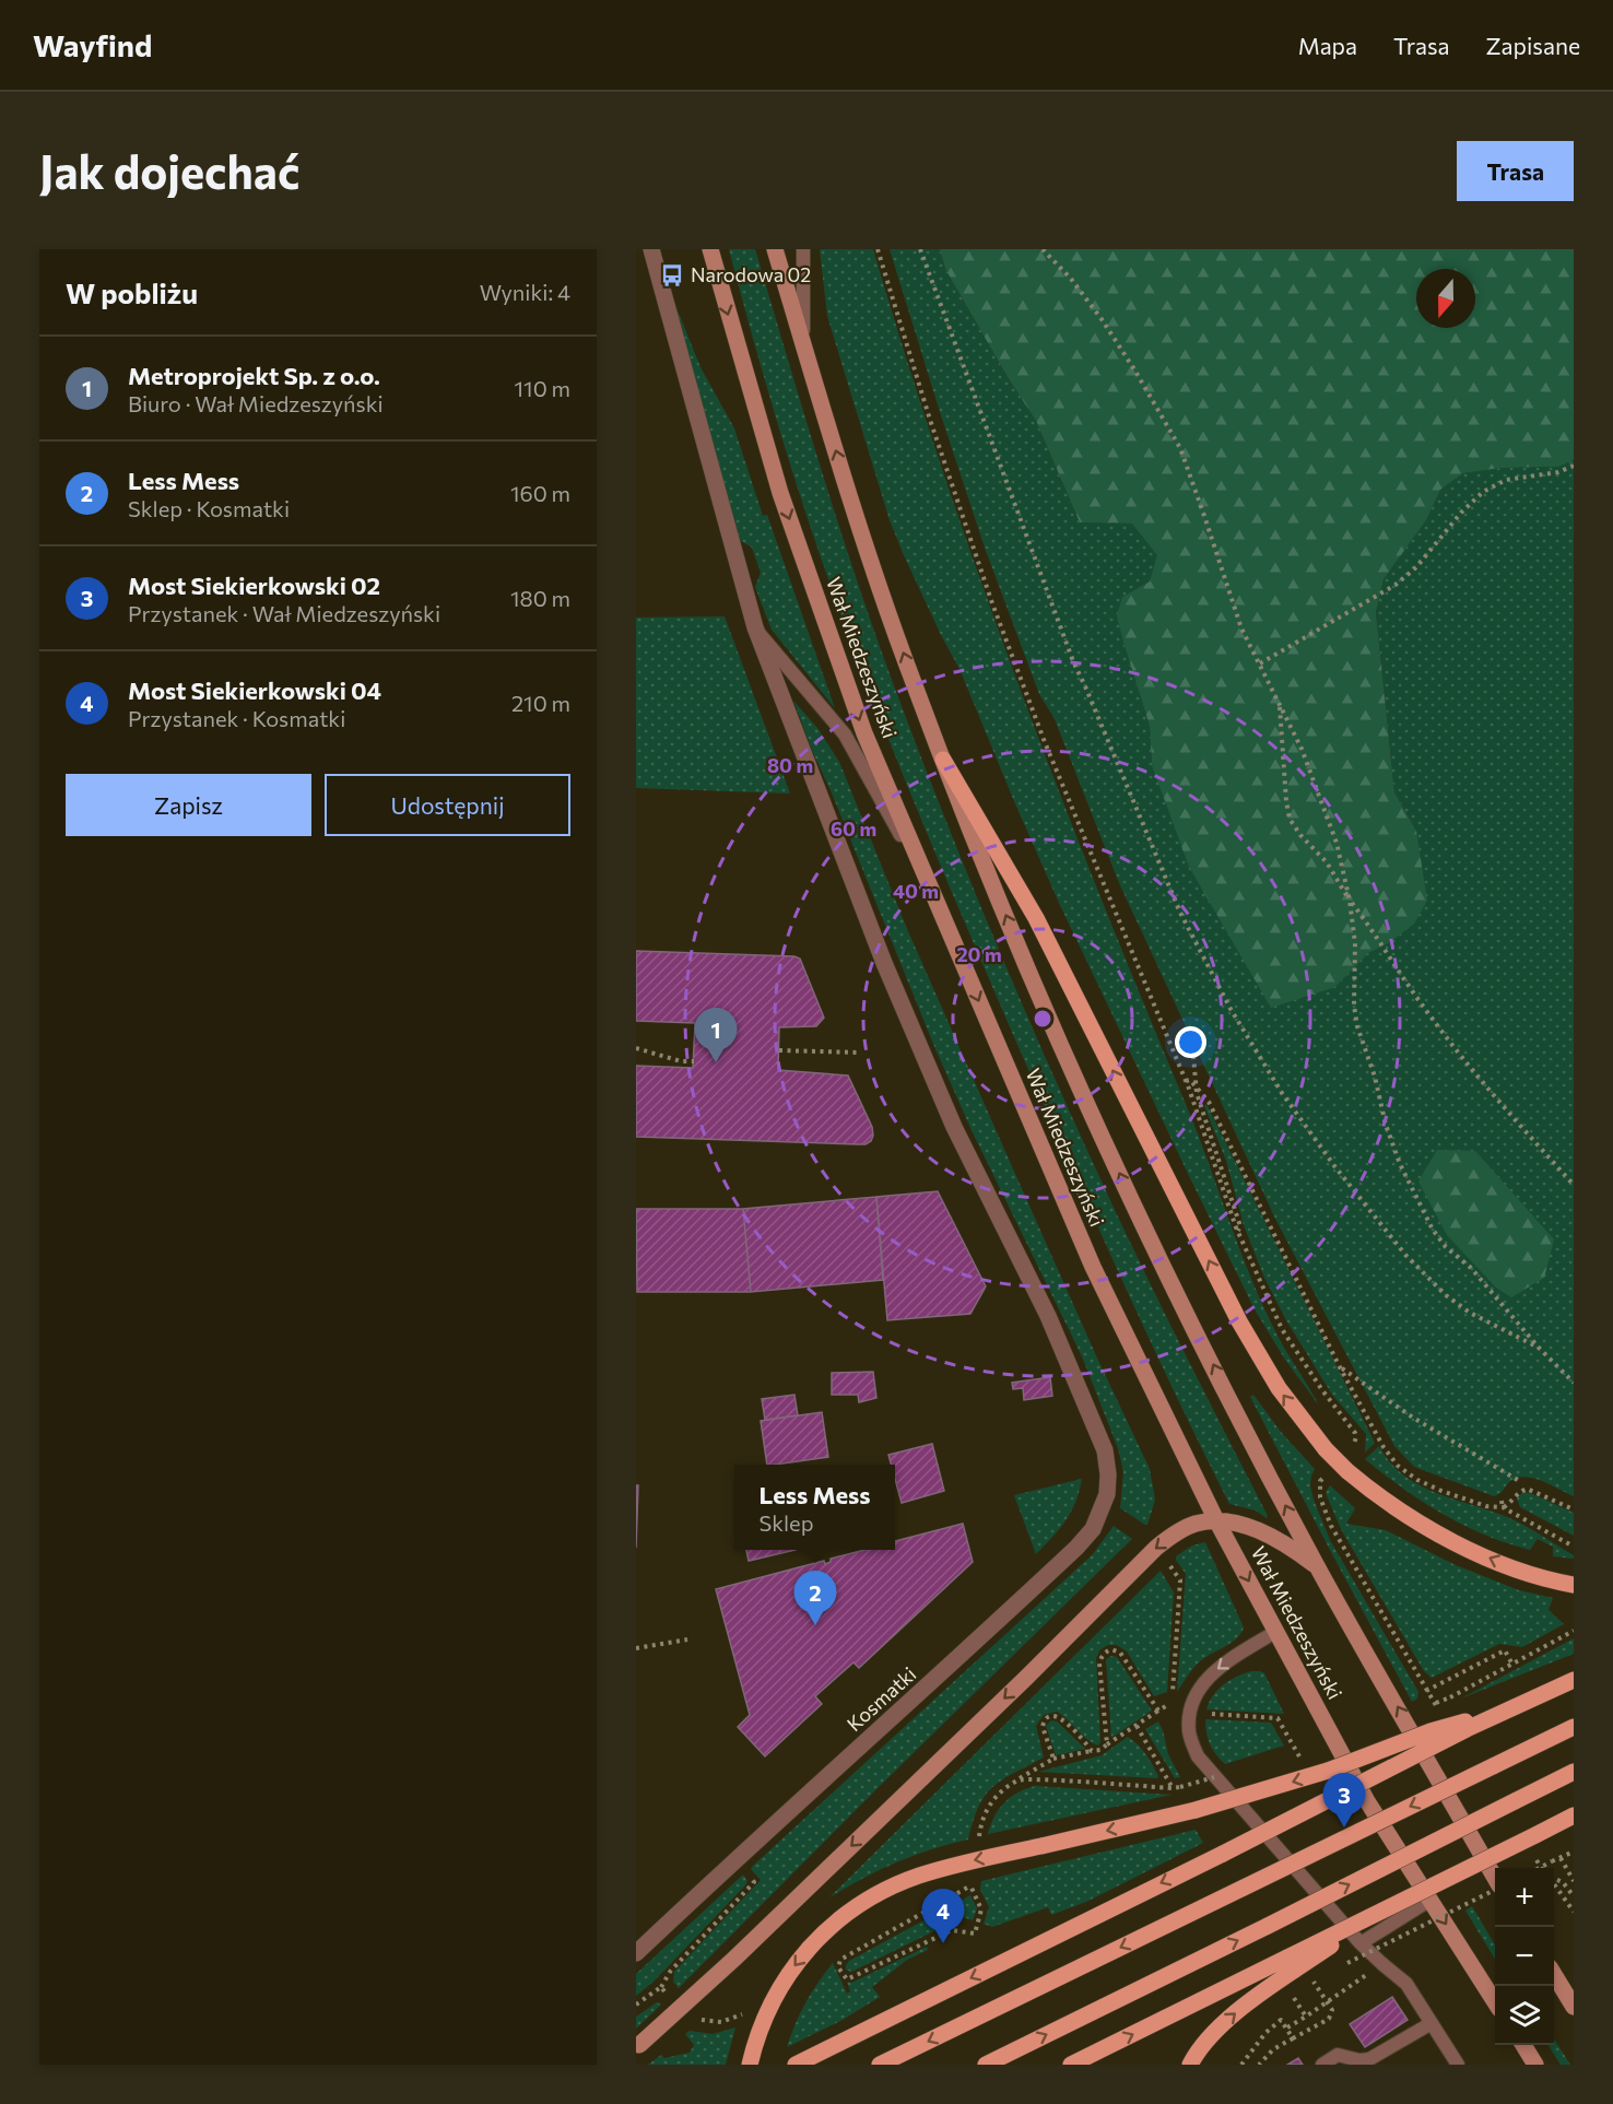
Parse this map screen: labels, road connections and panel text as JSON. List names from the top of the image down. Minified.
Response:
{"streets":{"main road":["Wał Miedzeszyński"],"street":["Kosmatki"]},"places":{"bus stop":["Narodowa 02"]},"north":"bottom","page":{"header":"Wayfind","nav":["Mapa","Trasa","Zapisane"],"buttons":["Trasa",["Zapisz","Udostępnij"]],"title":"Jak dojechać","heading":["W pobliżu","Wyniki: 4"],"list":[{"mark":"1","name":"Metroprojekt Sp. z o.o.","note":"Biuro · Wał Miedzeszyński","value":"110 m"},{"mark":"2","name":"Less Mess","note":"Sklep · Kosmatki","value":"160 m"},{"mark":"3","name":"Most Siekierkowski 02","note":"Przystanek · Wał Miedzeszyński","value":"180 m"},{"mark":"4","name":"Most Siekierkowski 04","note":"Przystanek · Kosmatki","value":"210 m"}],"pins":["1","2","3","4"],"popup":["Less Mess","Sklep"],"map_buttons":["+","−"]},"rings":["80 m","60 m","40 m","20 m"]}
